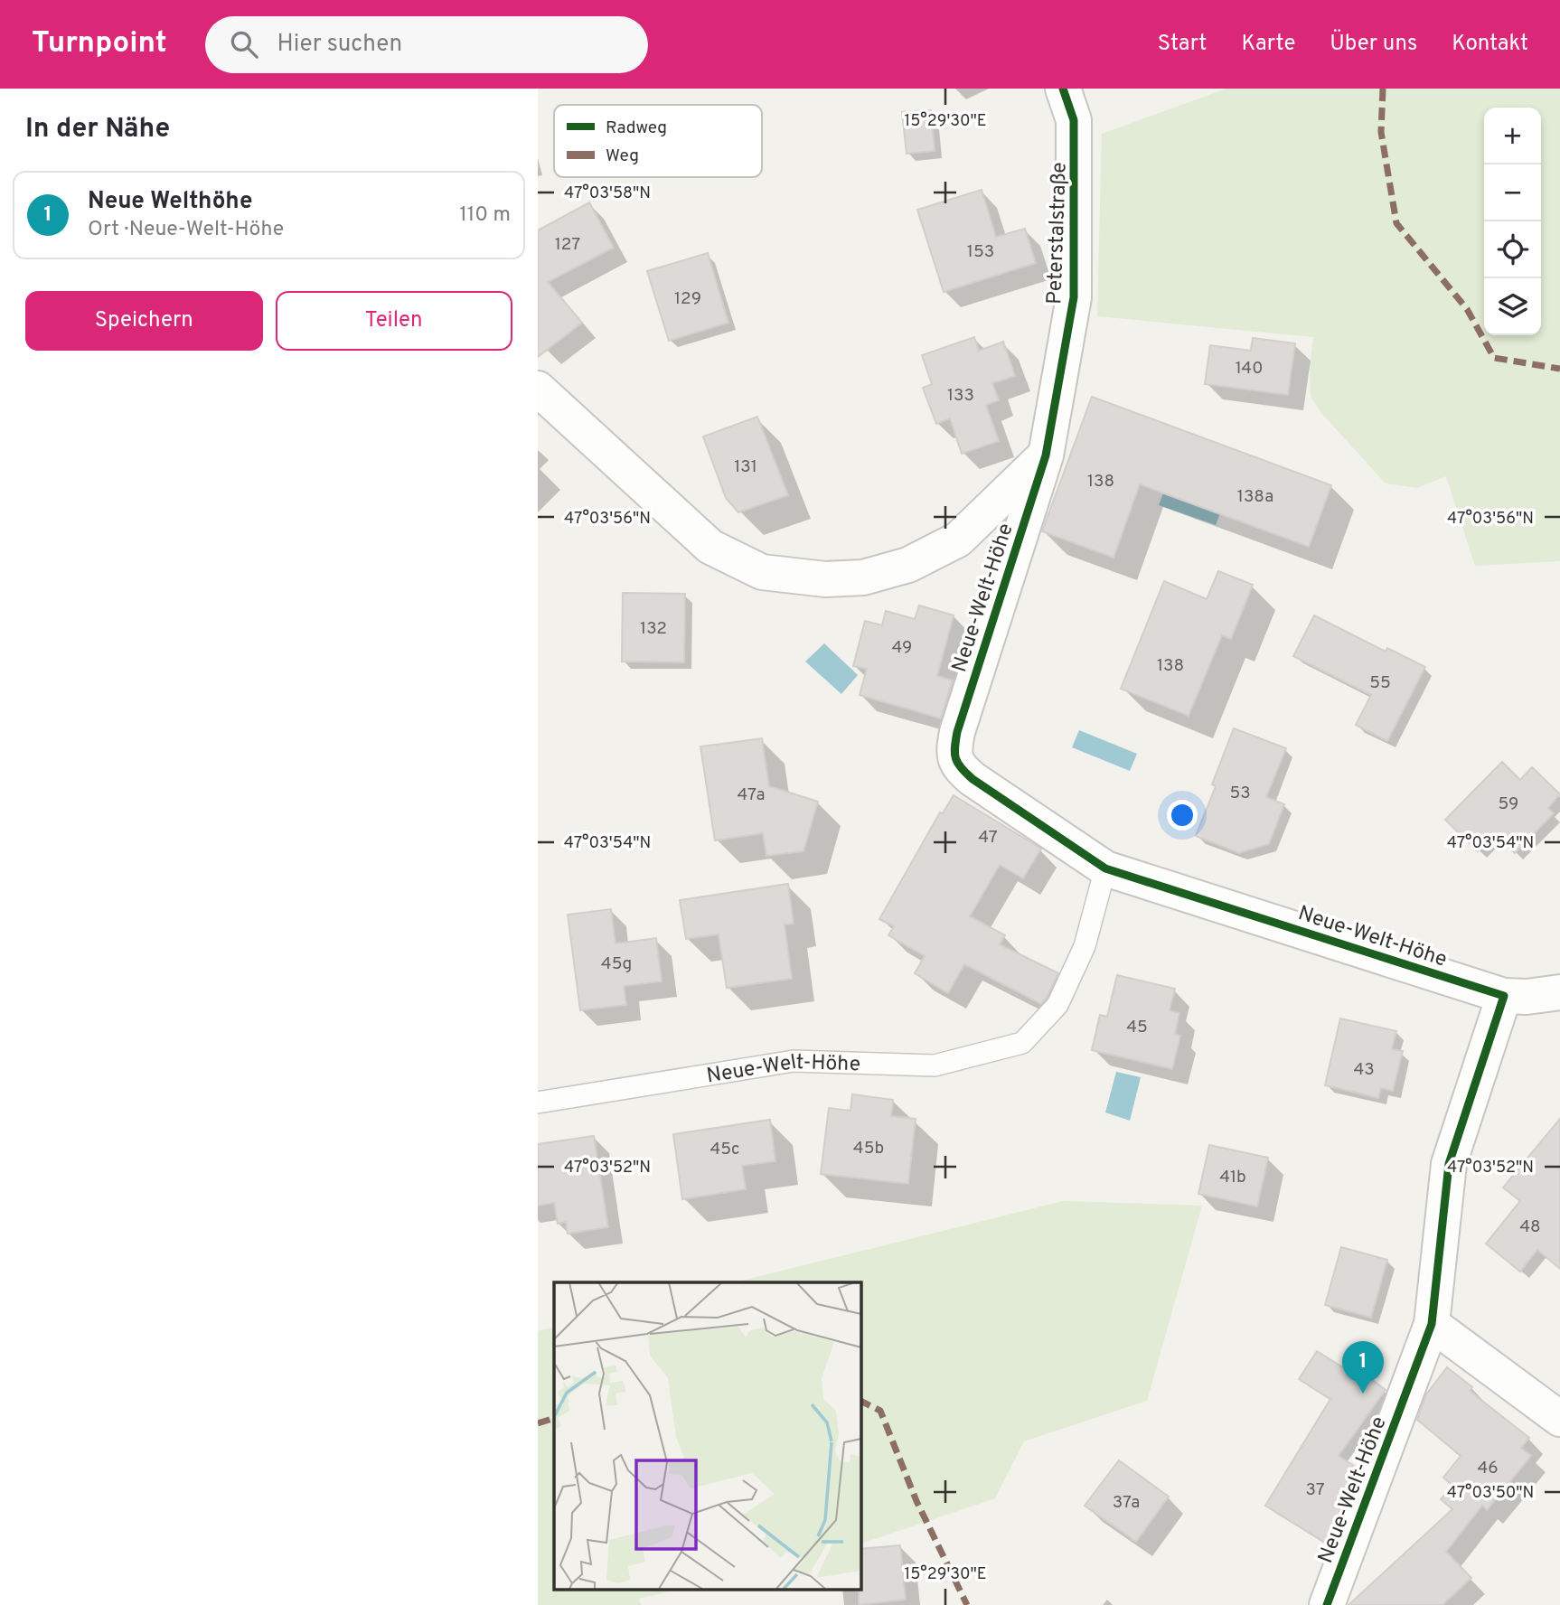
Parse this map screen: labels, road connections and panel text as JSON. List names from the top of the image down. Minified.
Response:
{"streets":{"street":["Peterstalstraße","Neue-Welt-Höhe"]},"crossings":[["Peterstalstraße","Neue-Welt-Höhe"]],"house_numbers":["127","153","129","140","133","131","138","138a","132","49","138","55","53","47a","59","47","45g","45","43","45b","45c","41b","48","46","37","37a"],"legend":["Radweg","Weg"],"page":{"header":"Turnpoint","search":"Hier suchen","nav":["Start","Karte","Über uns","Kontakt"],"heading":"In der Nähe","map_buttons":["+","−"],"list":[{"mark":"1","name":"Neue Welthöhe","note":"Ort · Neue-Welt-Höhe","value":"110 m"}],"buttons":["Speichern","Teilen"],"pins":"1"},"coordinates":["15°29'30\"E","47°03'58\"N","47°03'56\"N","47°03'54\"N","47°03'52\"N","47°03'50\"N"]}
